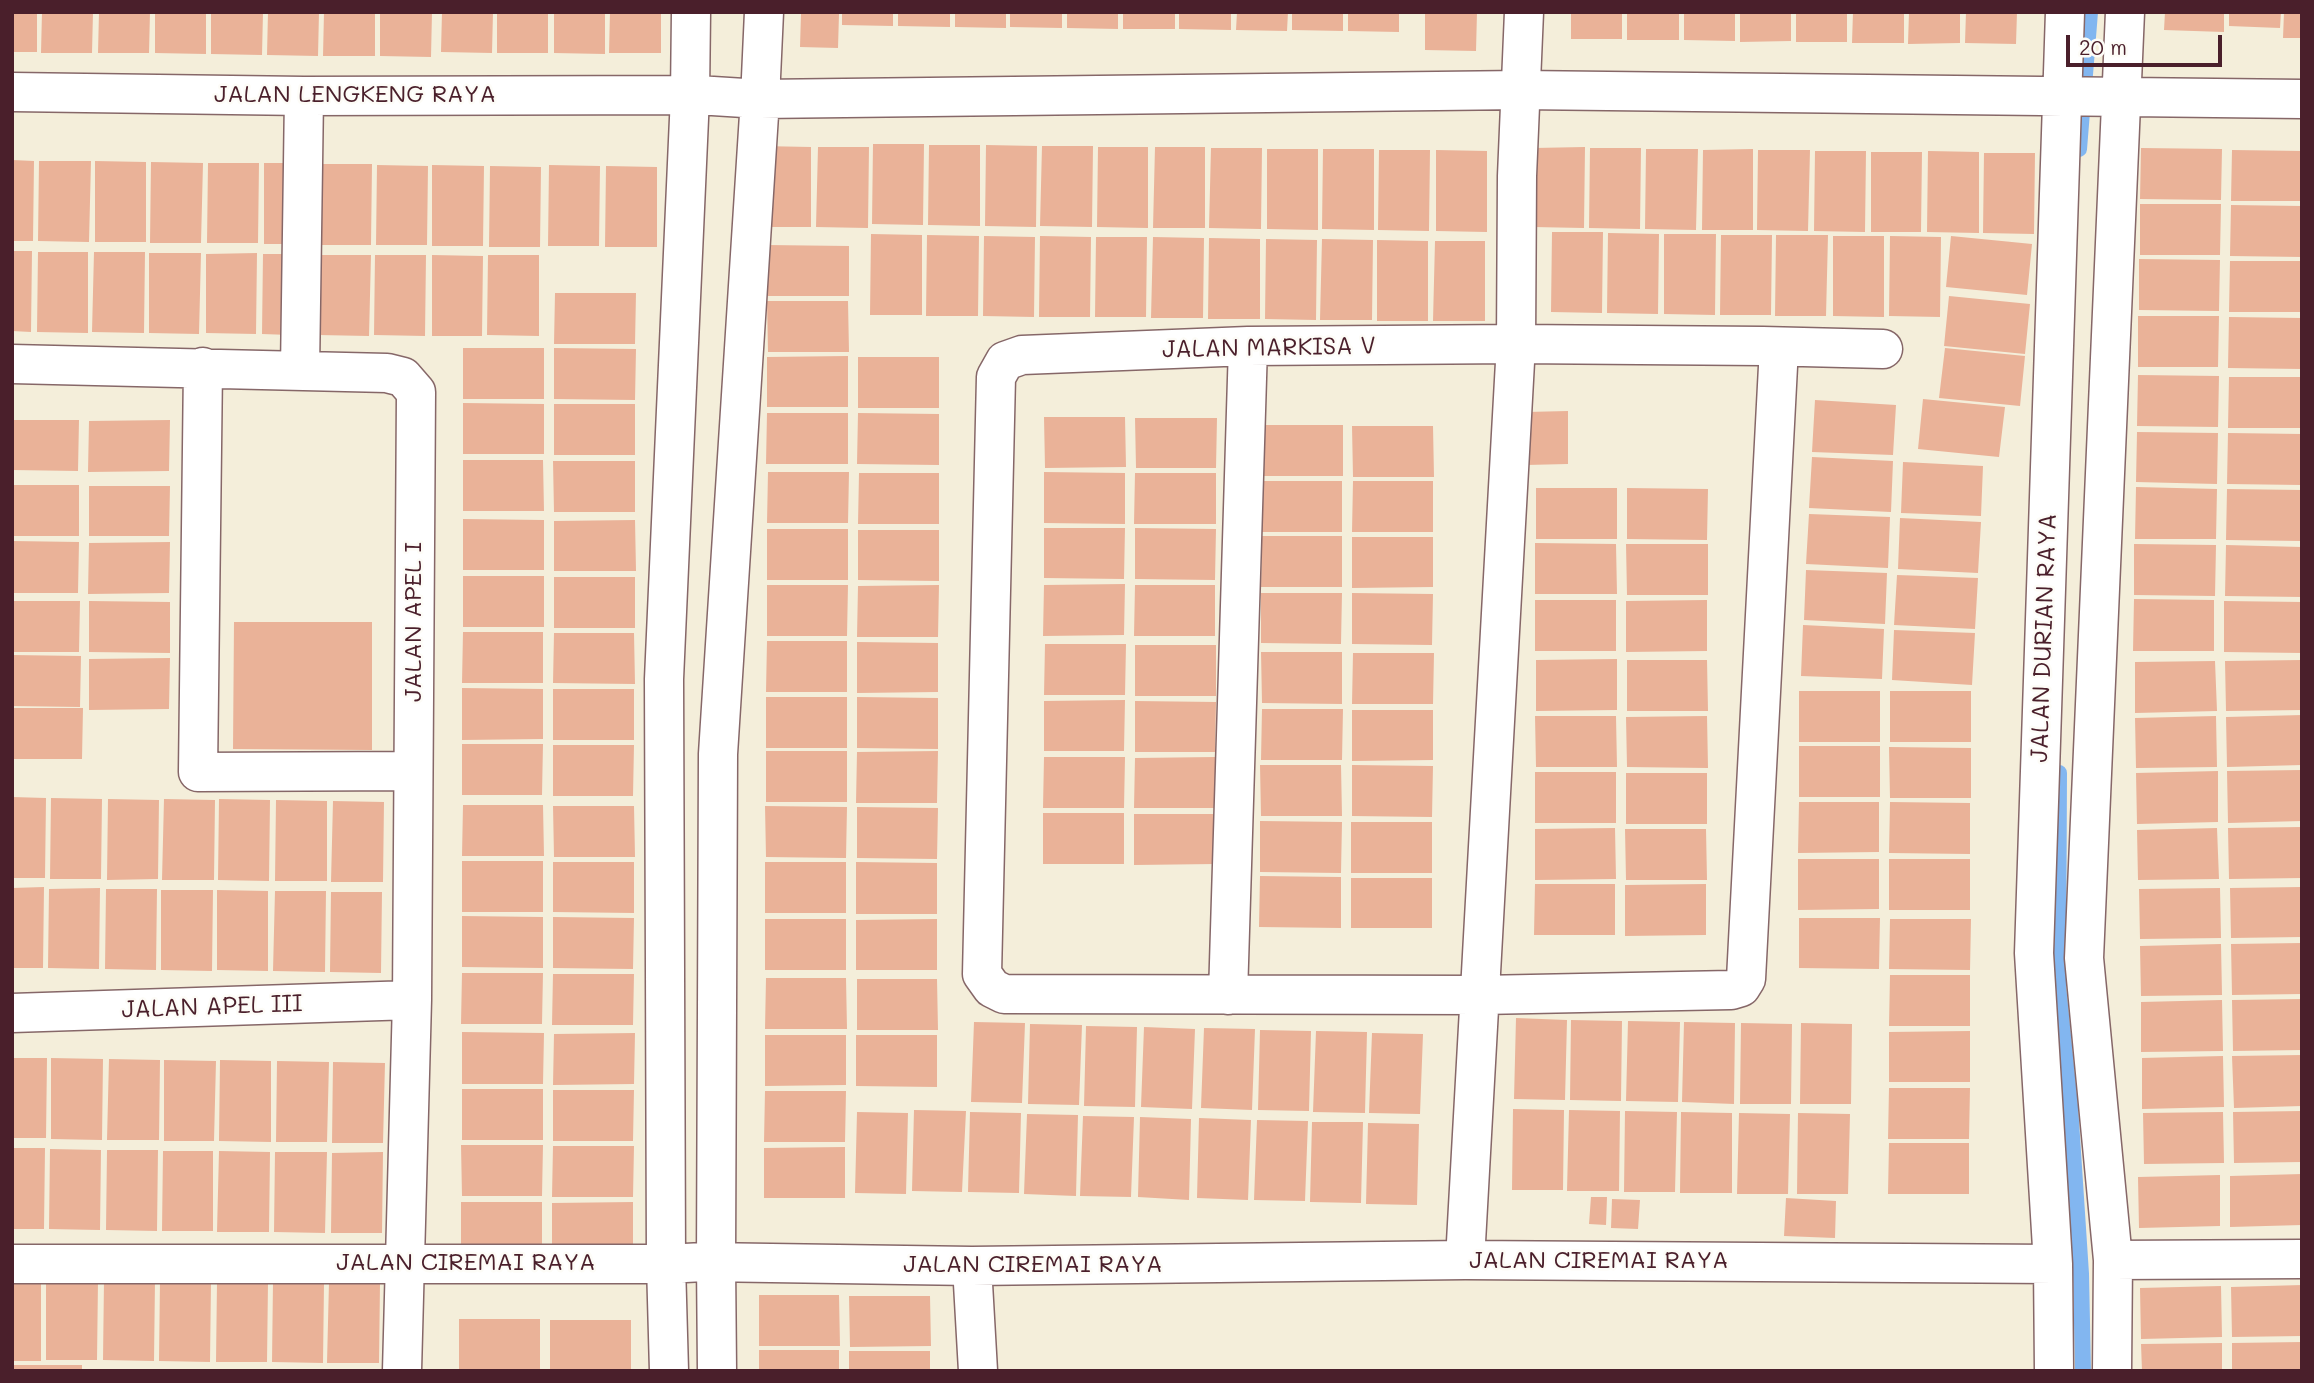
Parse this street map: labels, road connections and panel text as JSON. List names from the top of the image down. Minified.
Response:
{"streets":{"street":["JALAN LENGKENG RAYA","JALAN MARKISA V","JALAN APEL I","JALAN DURIAN RAYA","JALAN APEL III","JALAN CIREMAI RAYA"]},"crossings":[["JALAN LENGKENG RAYA","JALAN DURIAN RAYA"],["JALAN APEL I","JALAN APEL III"],["JALAN APEL I","JALAN CIREMAI RAYA"],["JALAN DURIAN RAYA","JALAN CIREMAI RAYA"]],"scale_bar":"20 m"}
